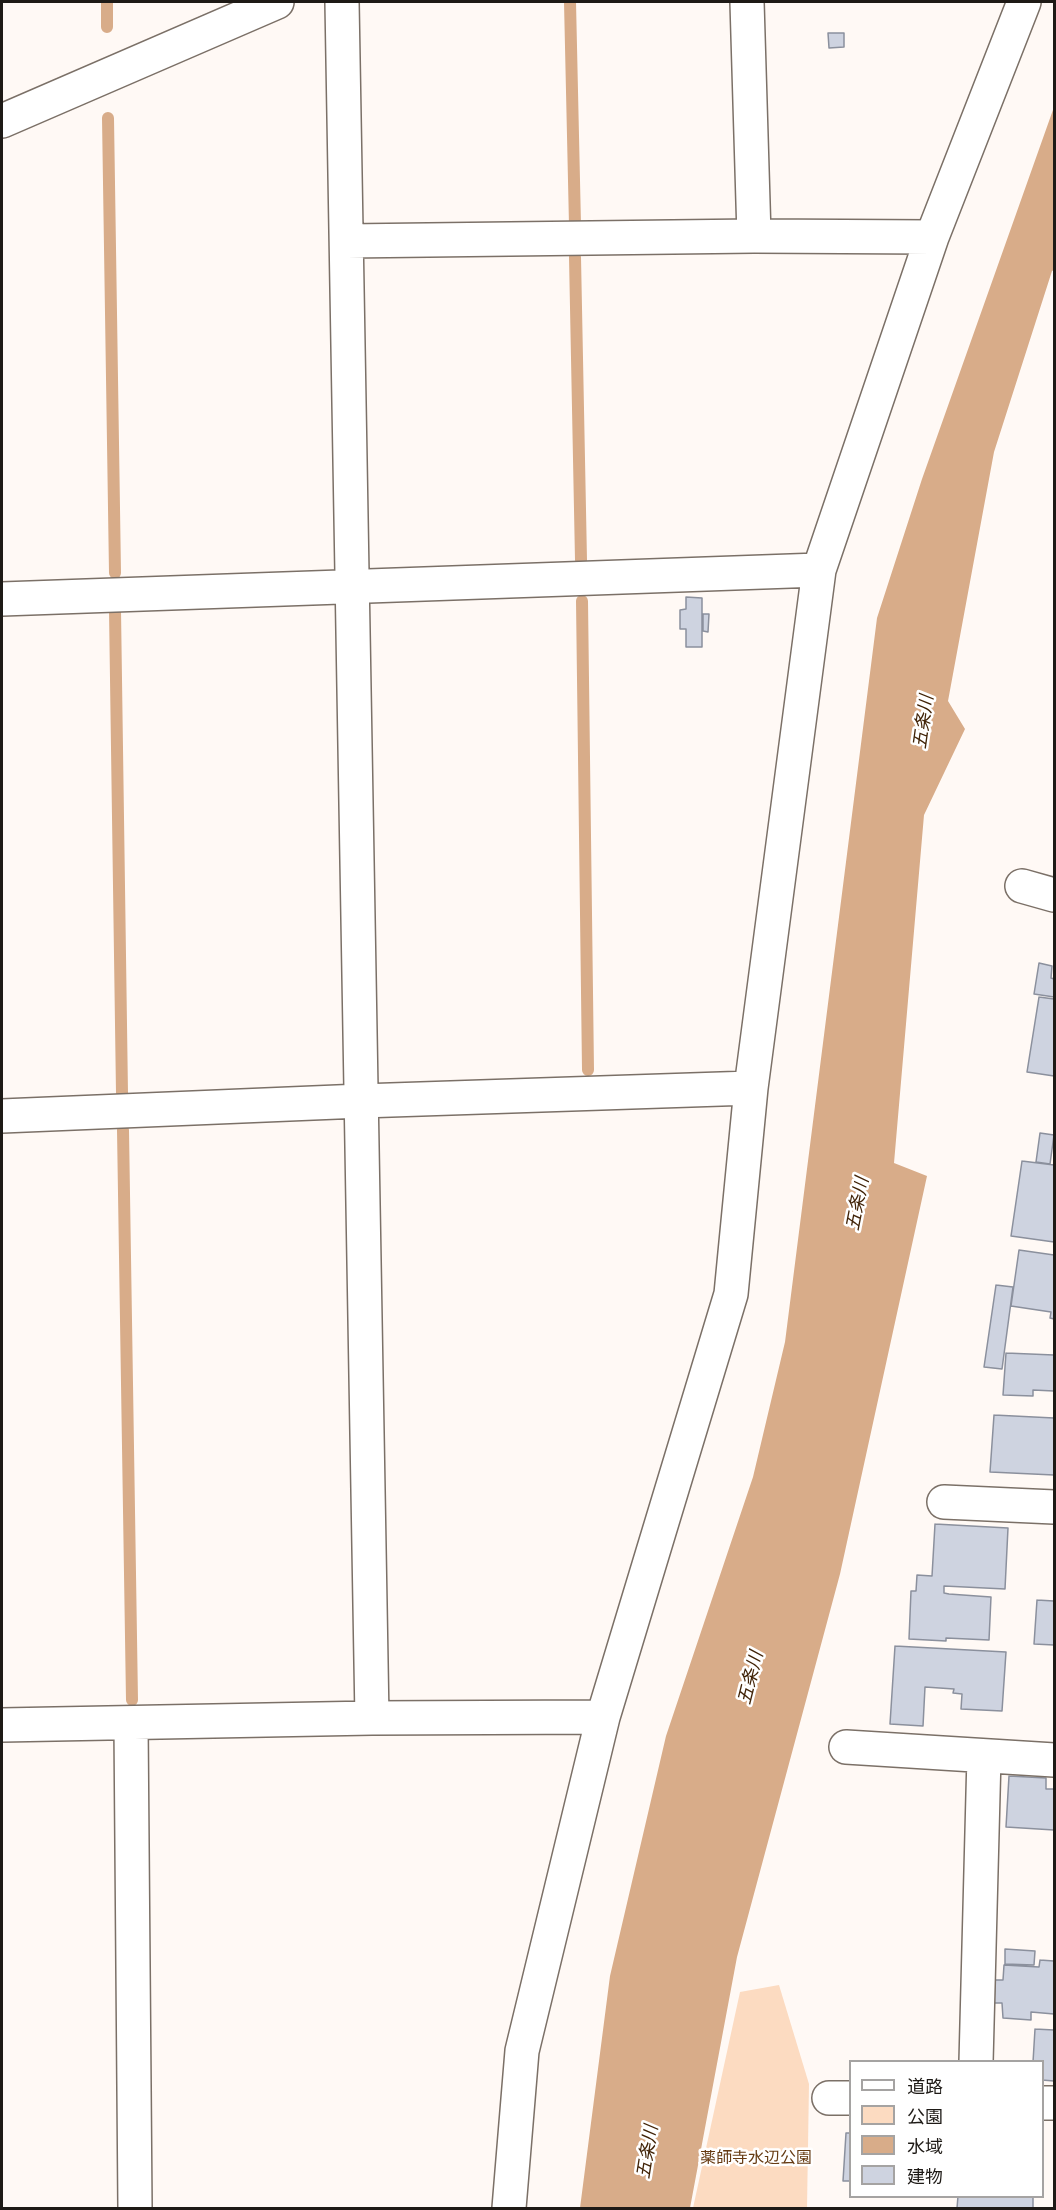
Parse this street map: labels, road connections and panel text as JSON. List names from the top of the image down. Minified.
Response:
{"water":["五条川"],"parks":["薬師寺水辺公園"],"legend":["道路","公園","水域","建物"]}
